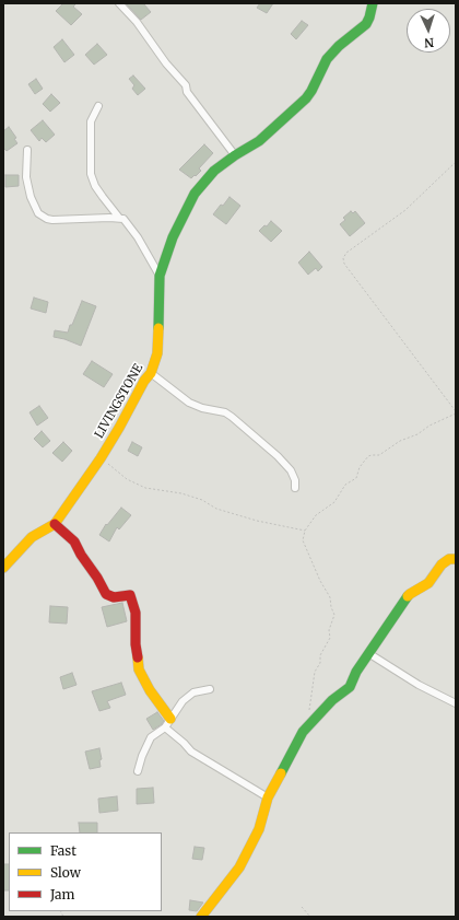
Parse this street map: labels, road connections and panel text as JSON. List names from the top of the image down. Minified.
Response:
{"streets":{"street":["LIVINGSTONE"]},"legend":["Fast","Slow","Jam"],"north":"bottom"}
